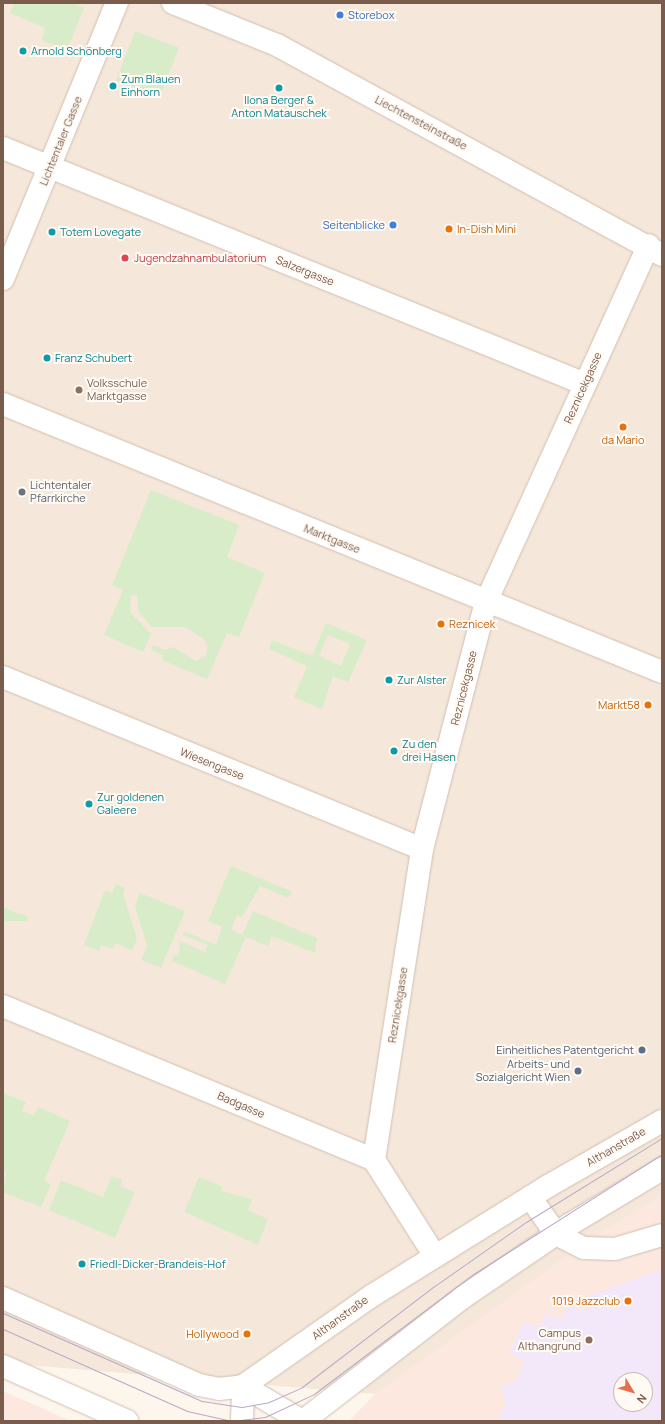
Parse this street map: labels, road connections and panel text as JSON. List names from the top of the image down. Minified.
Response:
{"streets":{"street":["Liechtensteinstraße","Lichtentaler Gasse","Salzergasse","Reznicekgasse","Marktgasse","Wiesengasse","Badgasse","Althanstraße"]},"crossings":[["Liechtensteinstraße","Reznicekgasse"],["Lichtentaler Gasse","Salzergasse"],["Salzergasse","Reznicekgasse"],["Reznicekgasse","Marktgasse"],["Reznicekgasse","Wiesengasse"],["Reznicekgasse","Badgasse"]],"places":["Storebox","Arnold Schönberg","Zum Blauen Einhorn","Ilona Berger & Anton Matauschek","Seitenblicke","In-Dish Mini","Totem Lovegate","Jugendzahnambulatorium","Franz Schubert","Volksschule Marktgasse","da Mario","Lichtentaler Pfarrkirche","Reznicek","Zur Alster","Markt58","Zu den drei Hasen","Zur goldenen Galeere","Einheitliches Patentgericht","Arbeits- und Sozialgericht Wien","Friedl-Dicker-Brandeis-Hof","1019 Jazzclub","Hollywood","Campus Althangrund"],"north":"bottom right"}
